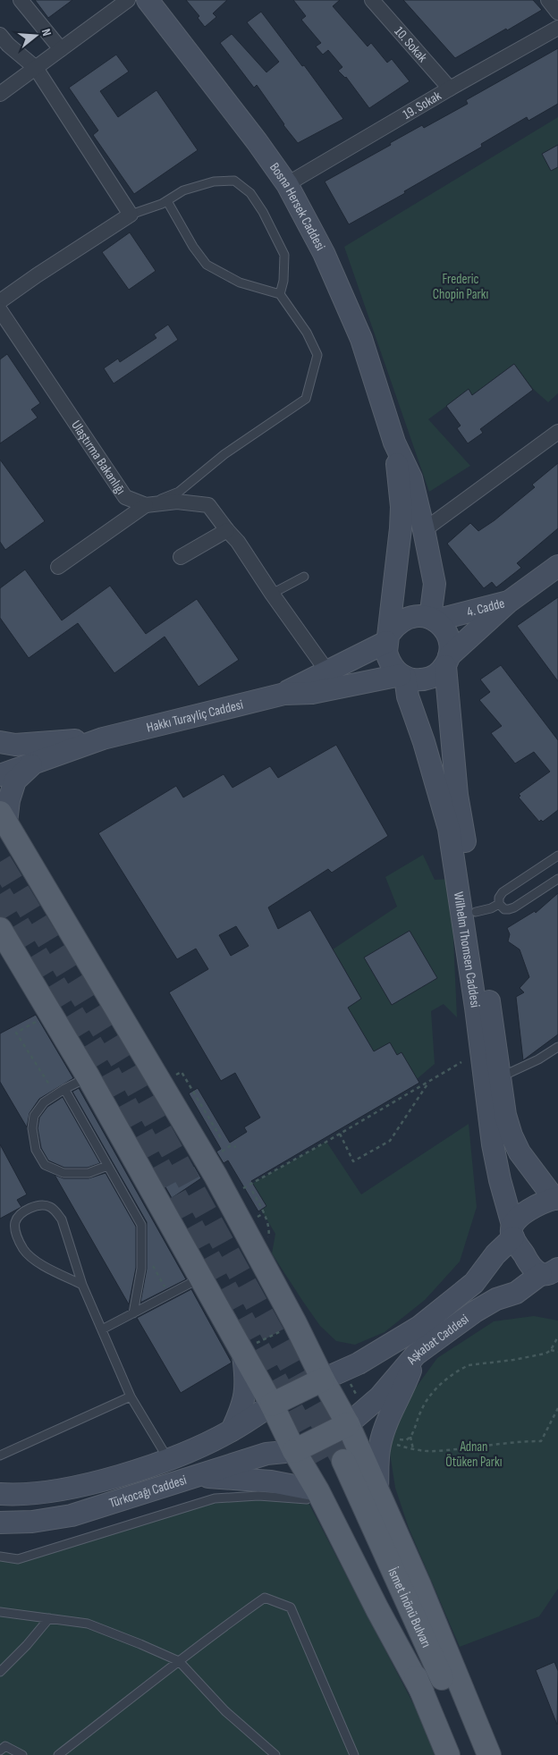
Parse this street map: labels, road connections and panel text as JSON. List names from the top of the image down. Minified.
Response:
{"streets":{"main road":["Bosna Hersek Caddesi","4. Cadde","Hakkı Turayliç Caddesi","Wilhelm Thomsen Caddesi","Aşkabat Caddesi","Türkocağı Caddesi","İsmet İnönü Bulvarı"],"street":["10. Sokak","19. Sokak","Ulaştırma Bakanlığı"]},"crossings":[["10. Sokak","19. Sokak"],["19. Sokak","Bosna Hersek Caddesi"],["Ulaştırma Bakanlığı","Hakkı Turayliç Caddesi"],["4. Cadde","Hakkı Turayliç Caddesi"],["4. Cadde","Wilhelm Thomsen Caddesi"],["Hakkı Turayliç Caddesi","Wilhelm Thomsen Caddesi"],["Wilhelm Thomsen Caddesi","Aşkabat Caddesi"]],"parks":["Frederic Chopin Parkı","Adnan Ötüken Parkı"],"north":"right"}
